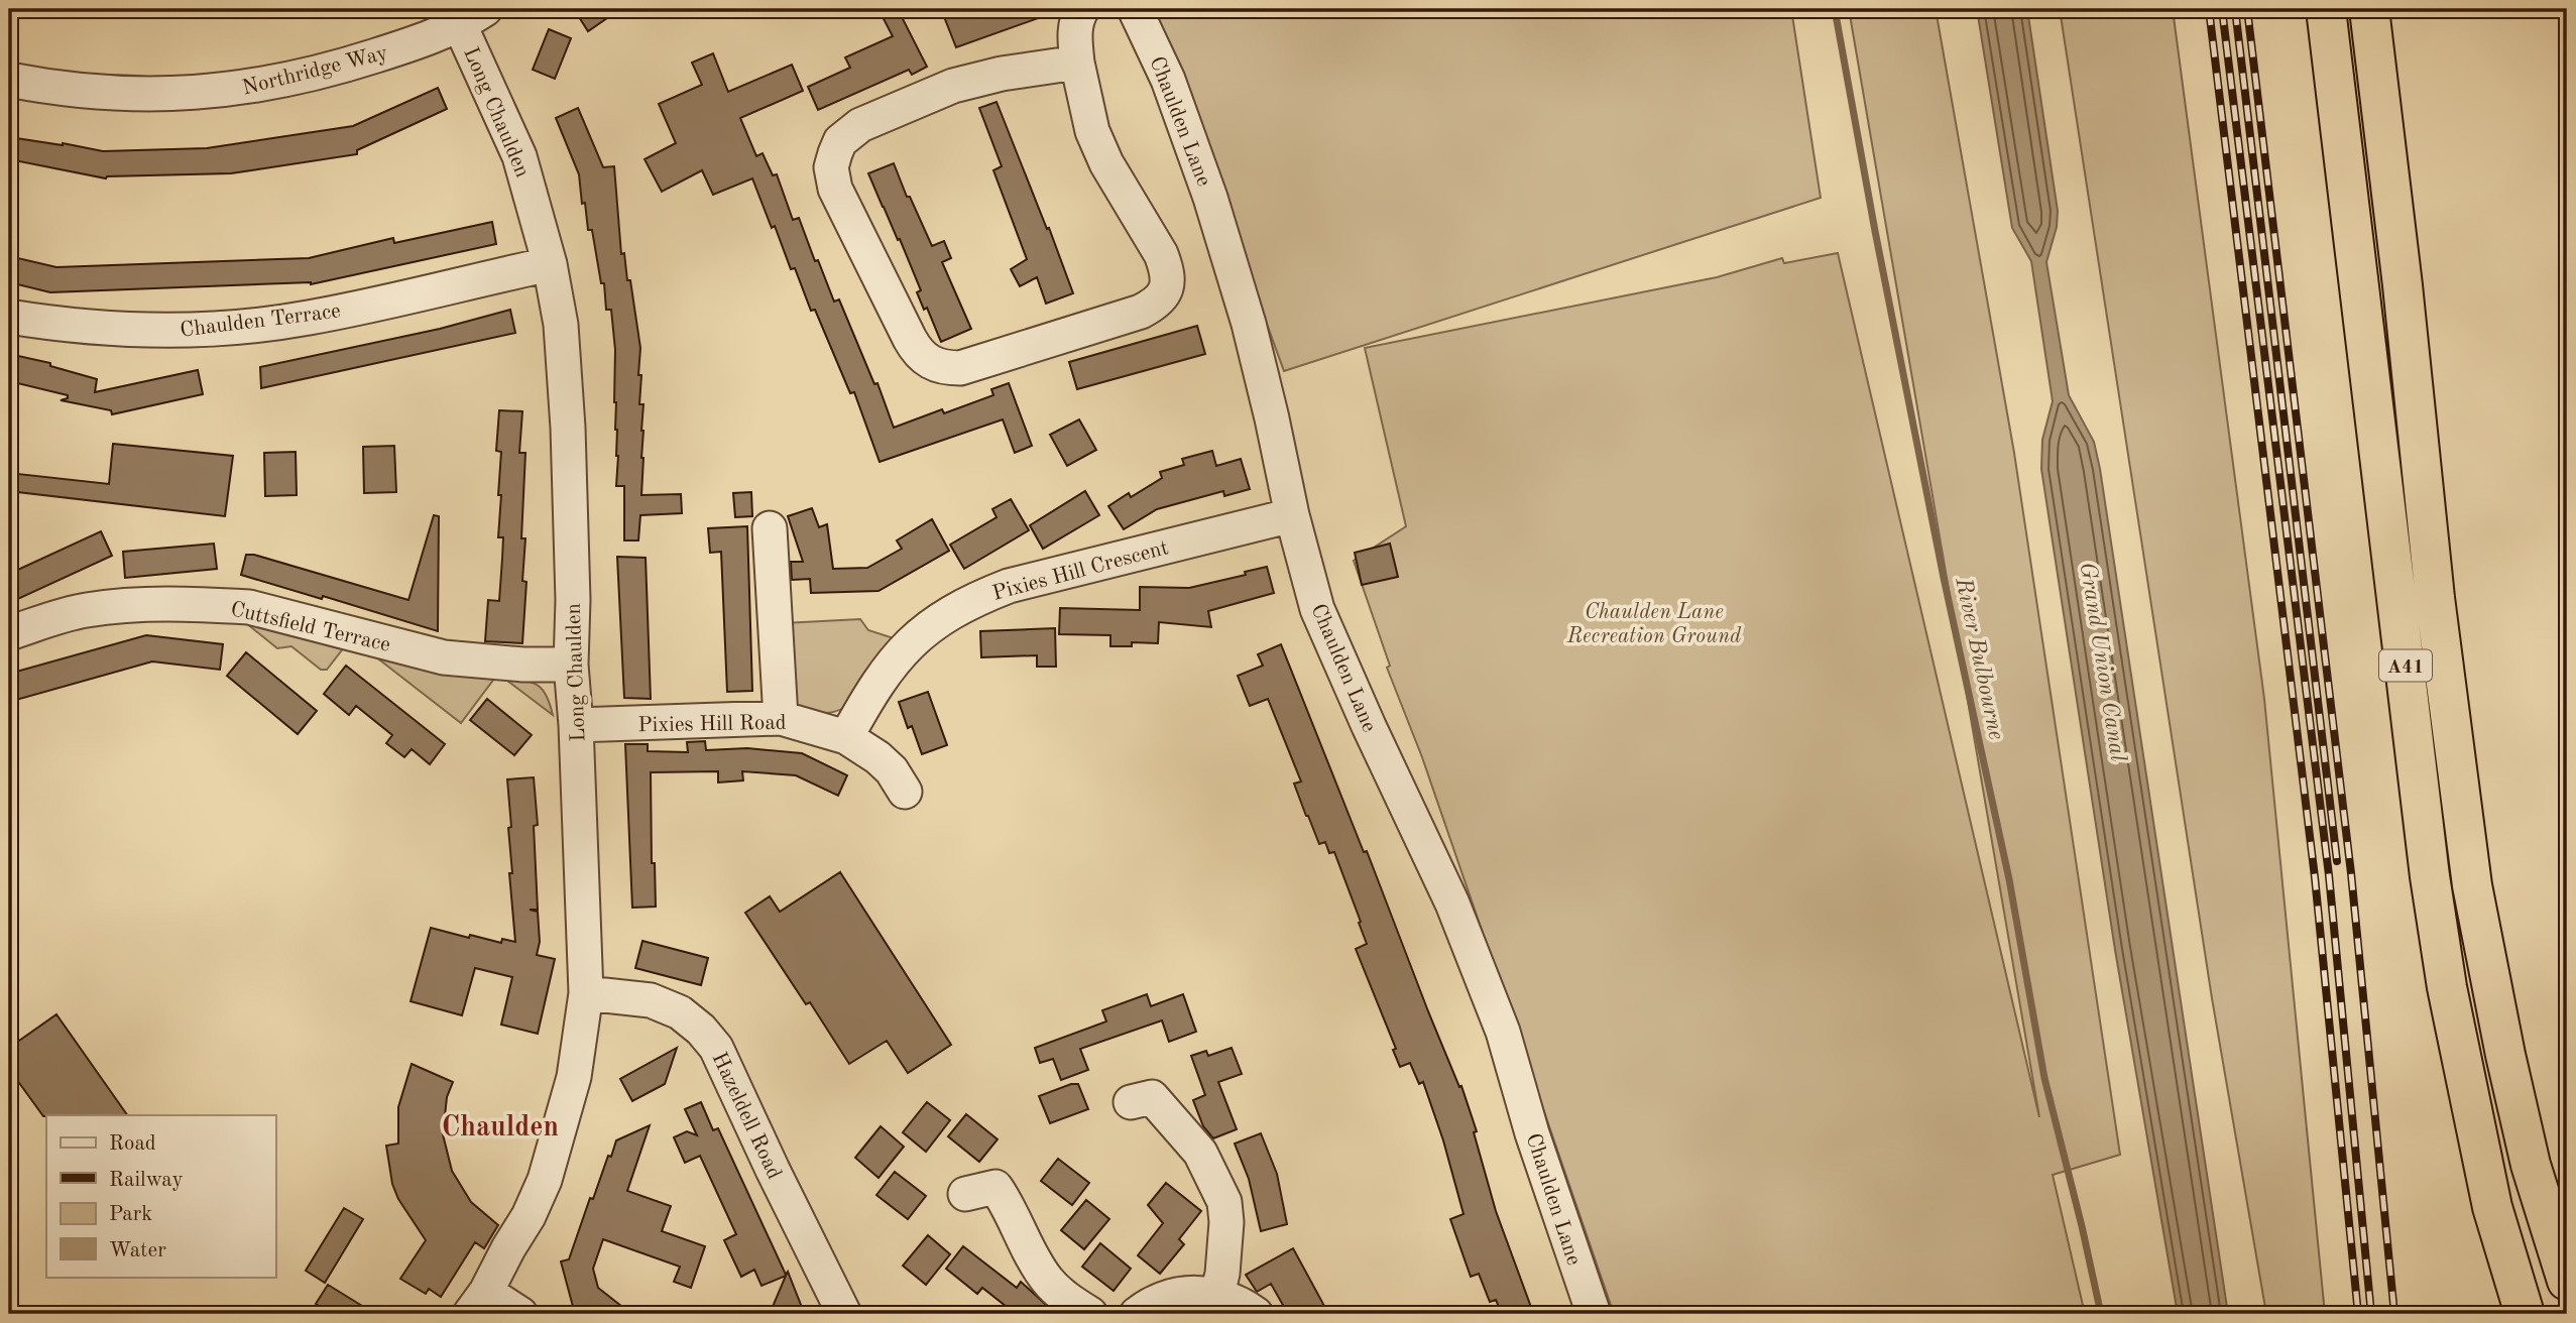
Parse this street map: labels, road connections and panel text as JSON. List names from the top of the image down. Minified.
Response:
{"streets":{"highway":["A41"],"street":["Northridge Way","Long Chaulden","Chaulden Lane","Chaulden Terrace","Pixies Hill Crescent","Cuttsfield Terrace","Pixies Hill Road","Hazeldell Road"]},"crossings":[["Northridge Way","Long Chaulden"],["Long Chaulden","Chaulden Terrace"],["Long Chaulden","Cuttsfield Terrace"],["Long Chaulden","Pixies Hill Road"],["Long Chaulden","Hazeldell Road"],["Chaulden Lane","Pixies Hill Crescent"],["Pixies Hill Crescent","Pixies Hill Road"]],"districts":["Chaulden"],"water":["River Bulbourne","Grand Union Canal"],"parks":["Chaulden Lane Recreation Ground"],"legend":["Road","Railway","Park","Water"]}
